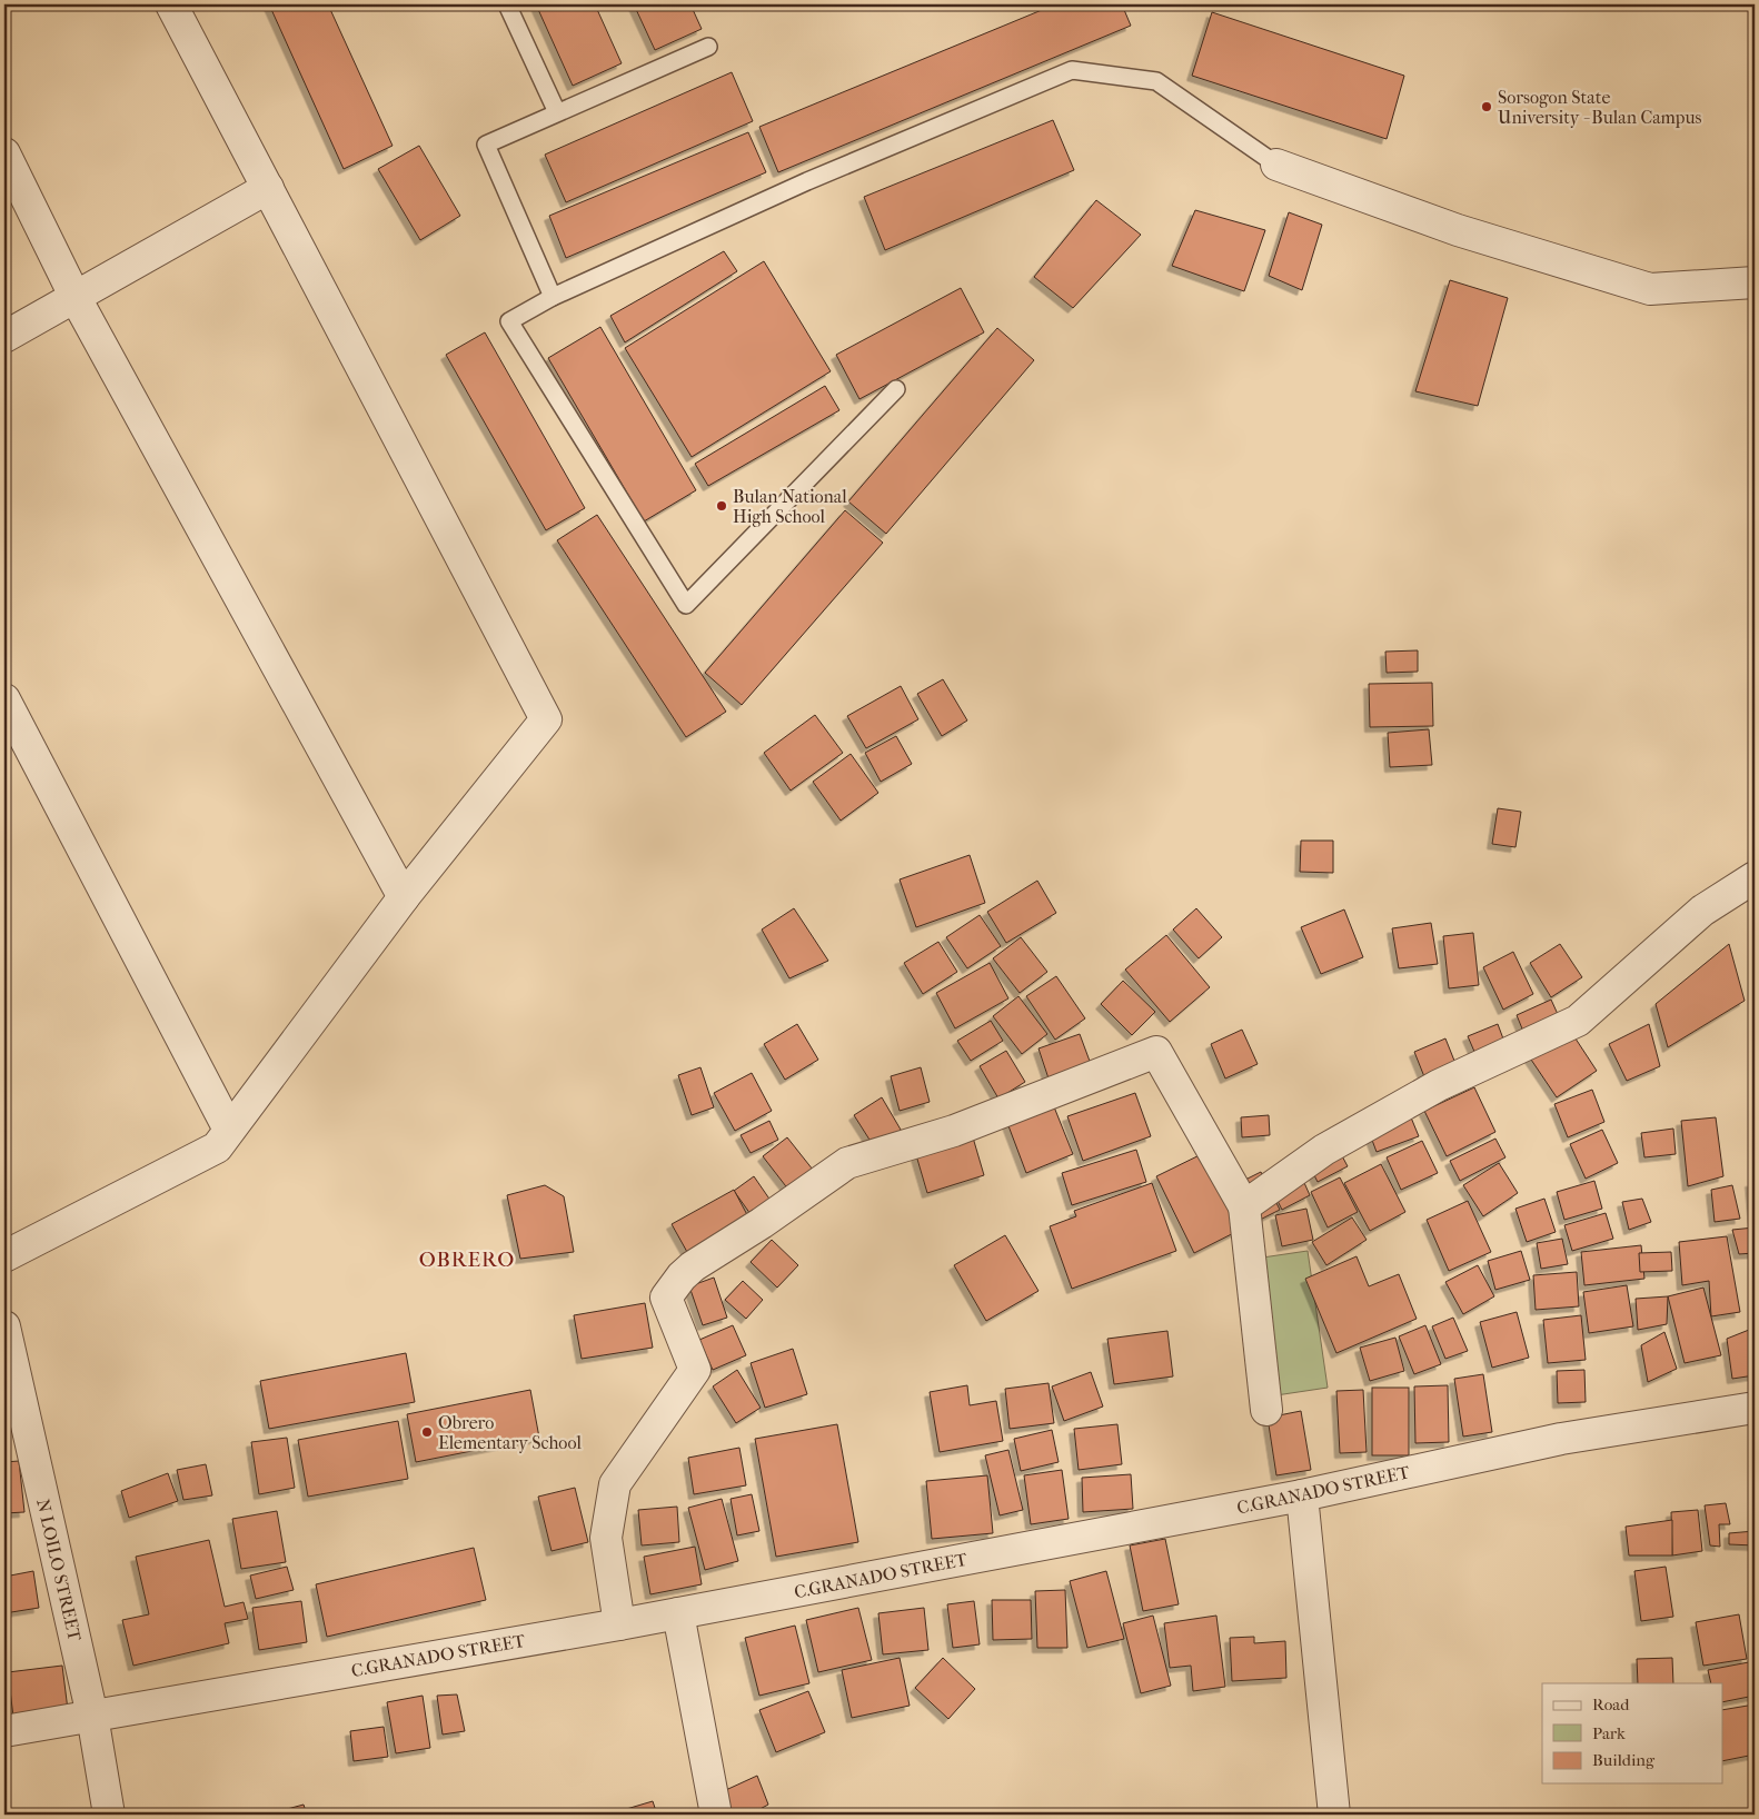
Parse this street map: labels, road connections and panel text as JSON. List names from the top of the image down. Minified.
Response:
{"streets":{"street":["C.GRANADO STREET","N LOILO STREET"]},"crossings":[["C.GRANADO STREET","N LOILO STREET"]],"districts":["OBRERO"],"places":["Sorsogon State University - Bulan Campus","Bulan National High School","Obrero Elementary School"],"legend":["Road","Park","Building"]}
